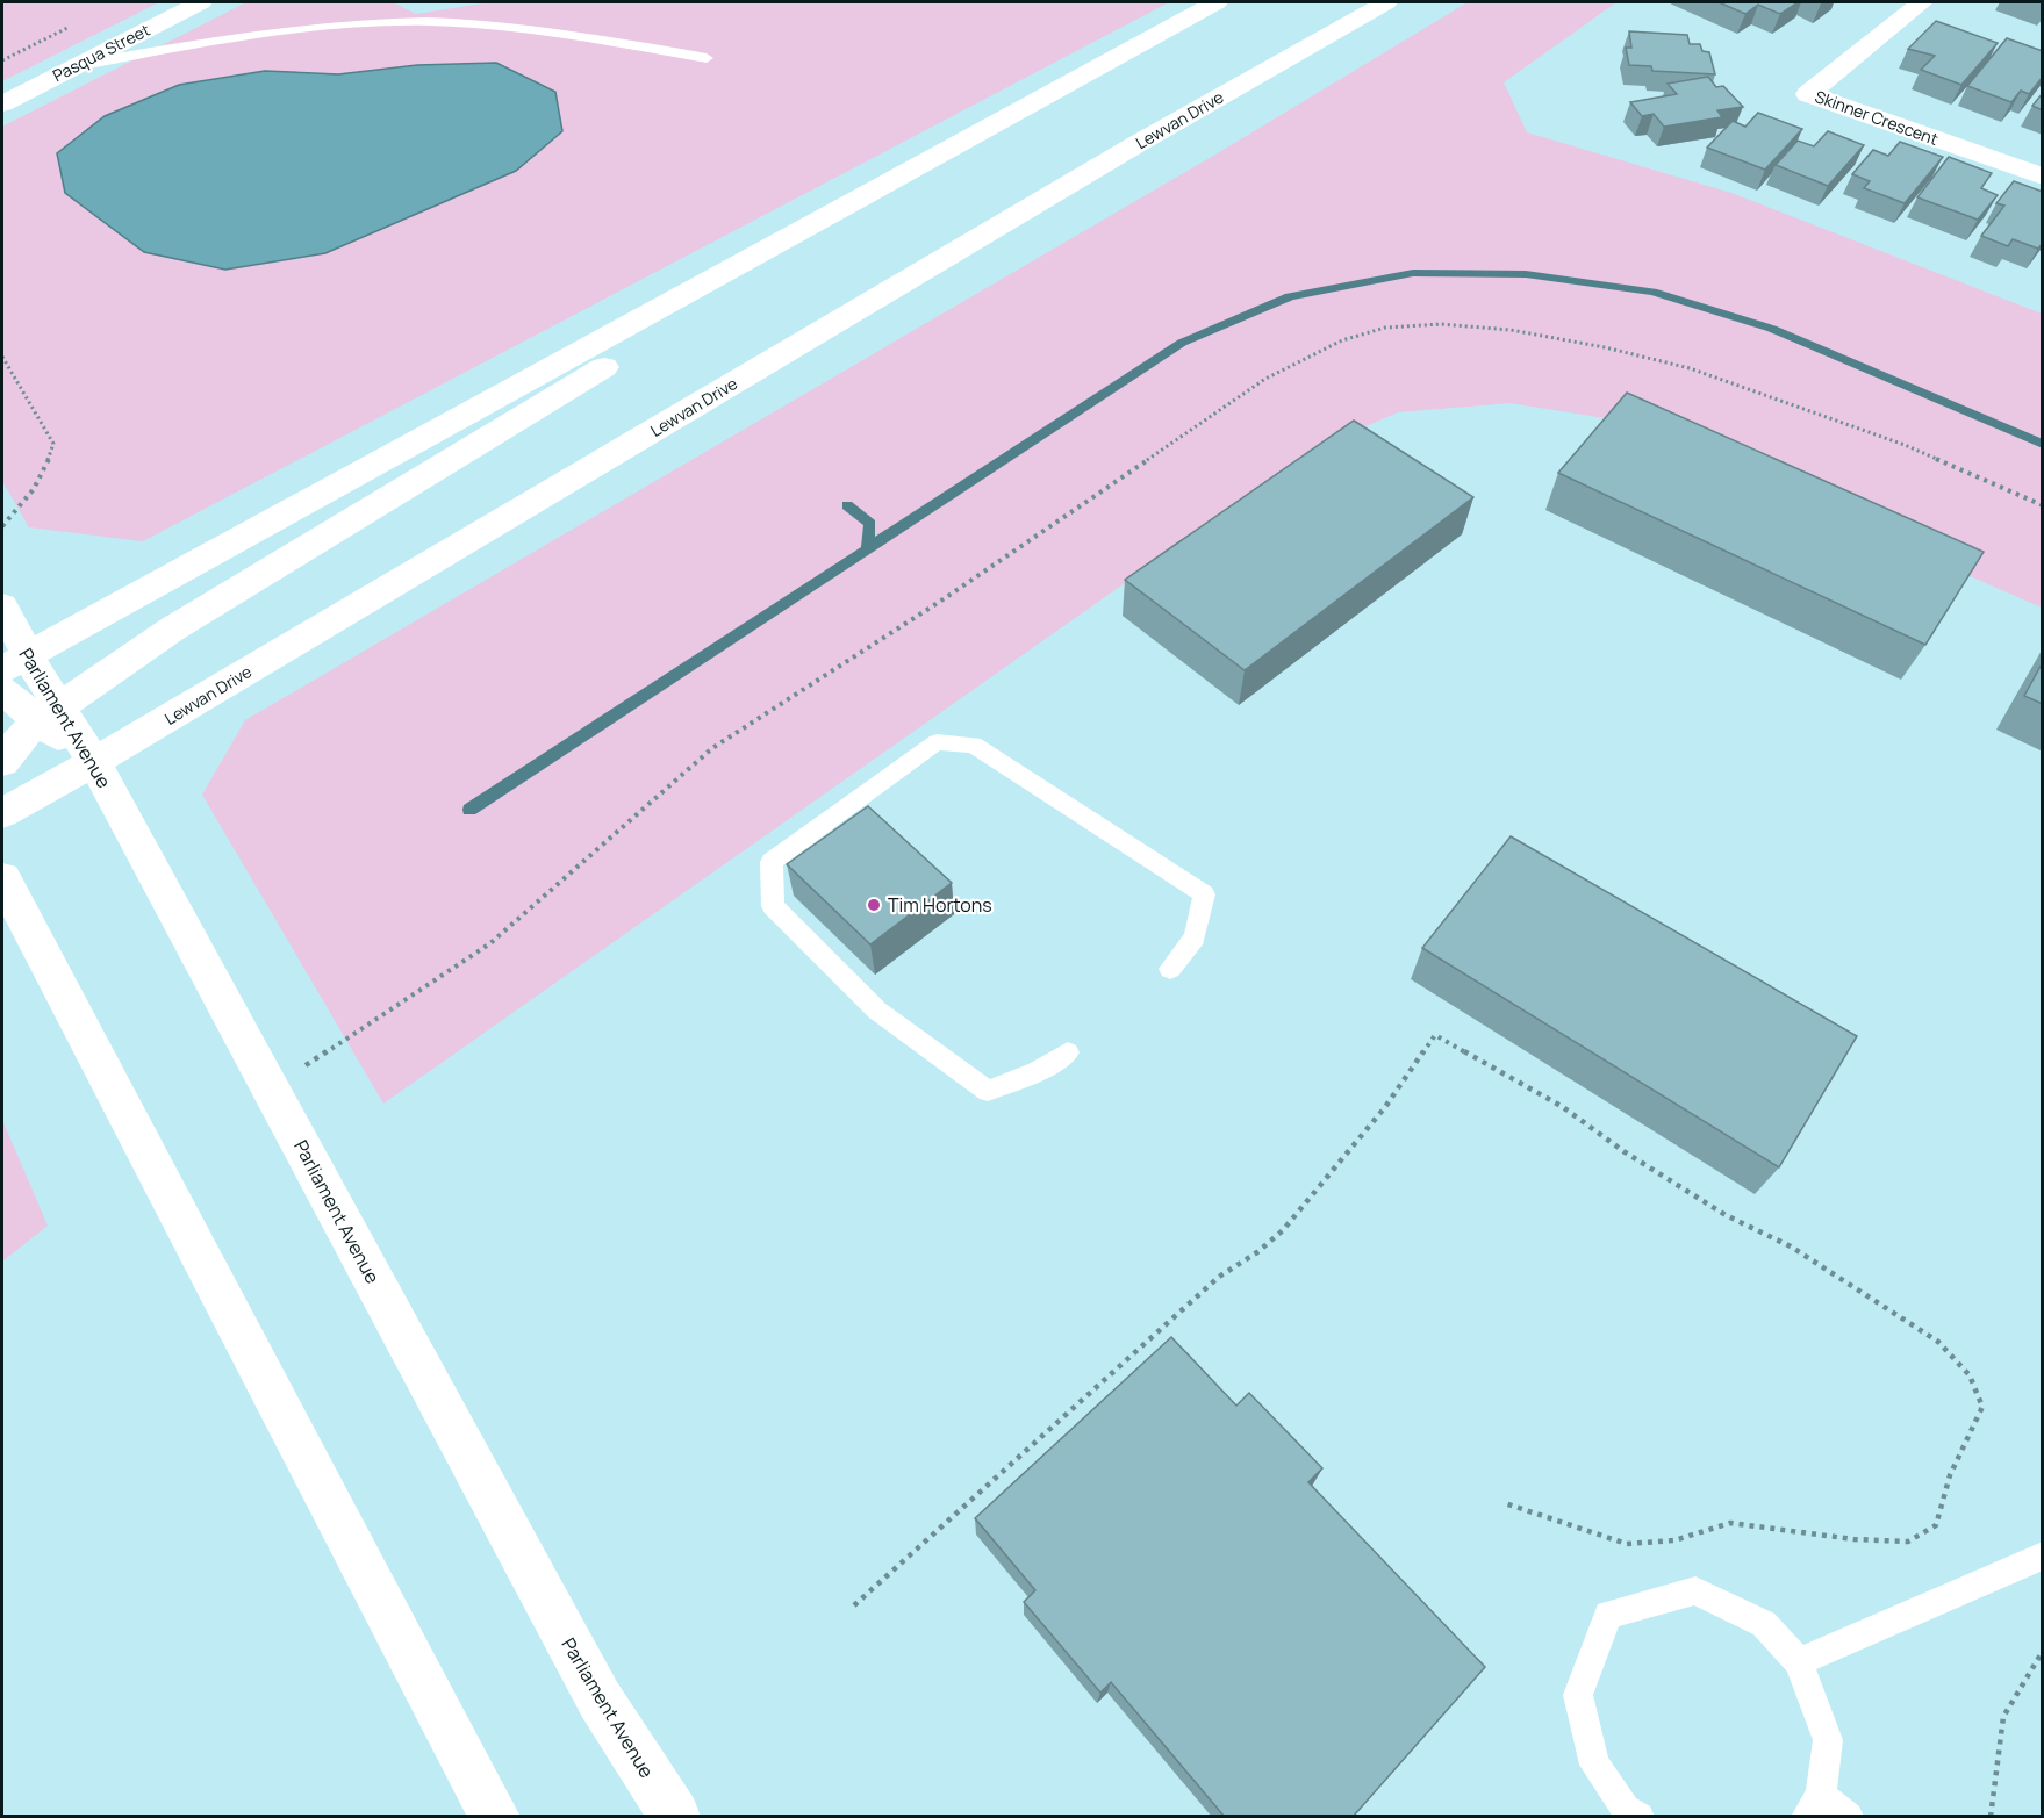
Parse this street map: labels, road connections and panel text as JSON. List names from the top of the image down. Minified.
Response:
{"streets":{"main road":["Pasqua Street","Skinner Crescent","Lewvan Drive","Parliament Avenue"]},"crossings":[["Lewvan Drive","Parliament Avenue"]],"places":["Tim Hortons"]}
